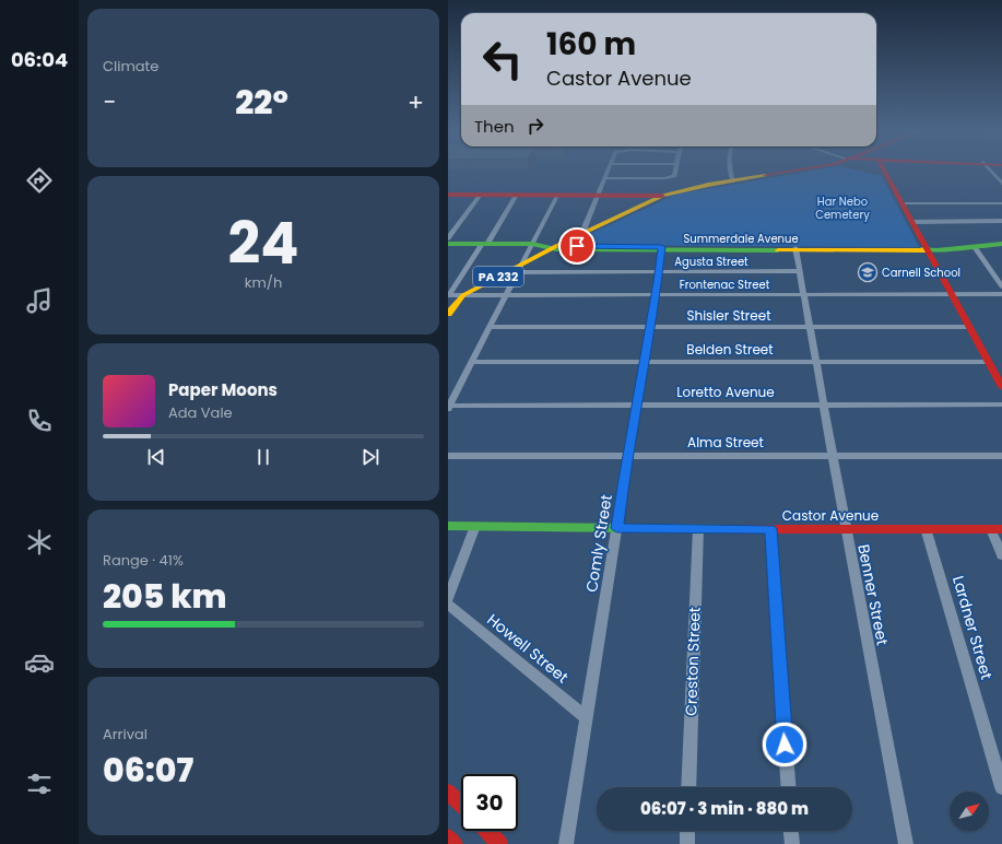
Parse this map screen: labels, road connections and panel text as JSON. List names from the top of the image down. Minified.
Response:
{"streets":{"main road":["Summerdale Avenue","PA 232","Castor Avenue"],"street":["Agusta Street","Frontenac Street","Shisler Street","Belden Street","Loretto Avenue","Alma Street","Comly Street","Benner Street","Lardner Street","Howell Street","Creston Street"]},"crossings":[["Summerdale Avenue","PA 232"],["Summerdale Avenue","Comly Street"],["Summerdale Avenue","Benner Street"],["Agusta Street","PA 232"],["Agusta Street","Comly Street"],["Agusta Street","Benner Street"],["PA 232","Frontenac Street"],["Frontenac Street","Comly Street"],["Frontenac Street","Benner Street"],["Shisler Street","Comly Street"],["Shisler Street","Benner Street"],["Belden Street","Comly Street"],["Belden Street","Benner Street"],["Loretto Avenue","Comly Street"],["Loretto Avenue","Benner Street"],["Alma Street","Comly Street"],["Alma Street","Benner Street"],["Castor Avenue","Comly Street"],["Castor Avenue","Benner Street"],["Castor Avenue","Lardner Street"],["Castor Avenue","Creston Street"],["Comly Street","Howell Street"]],"parks":["Har Nebo Cemetery"],"places":{"school or university":["Carnell School"]},"north":"top right","page":{"tabs":"06:04","tile":["Climate",["24","km/h"],["Range · 41%","205 km"],["Arrival","06:07"]],"turn":["160 m","Castor Avenue"],"heat":["−","22°","+"],"then":"Then","song":["Paper Moons","Ada Vale"],"limit":"30","trip":"06:07 · 3 min · 880 m"}}
